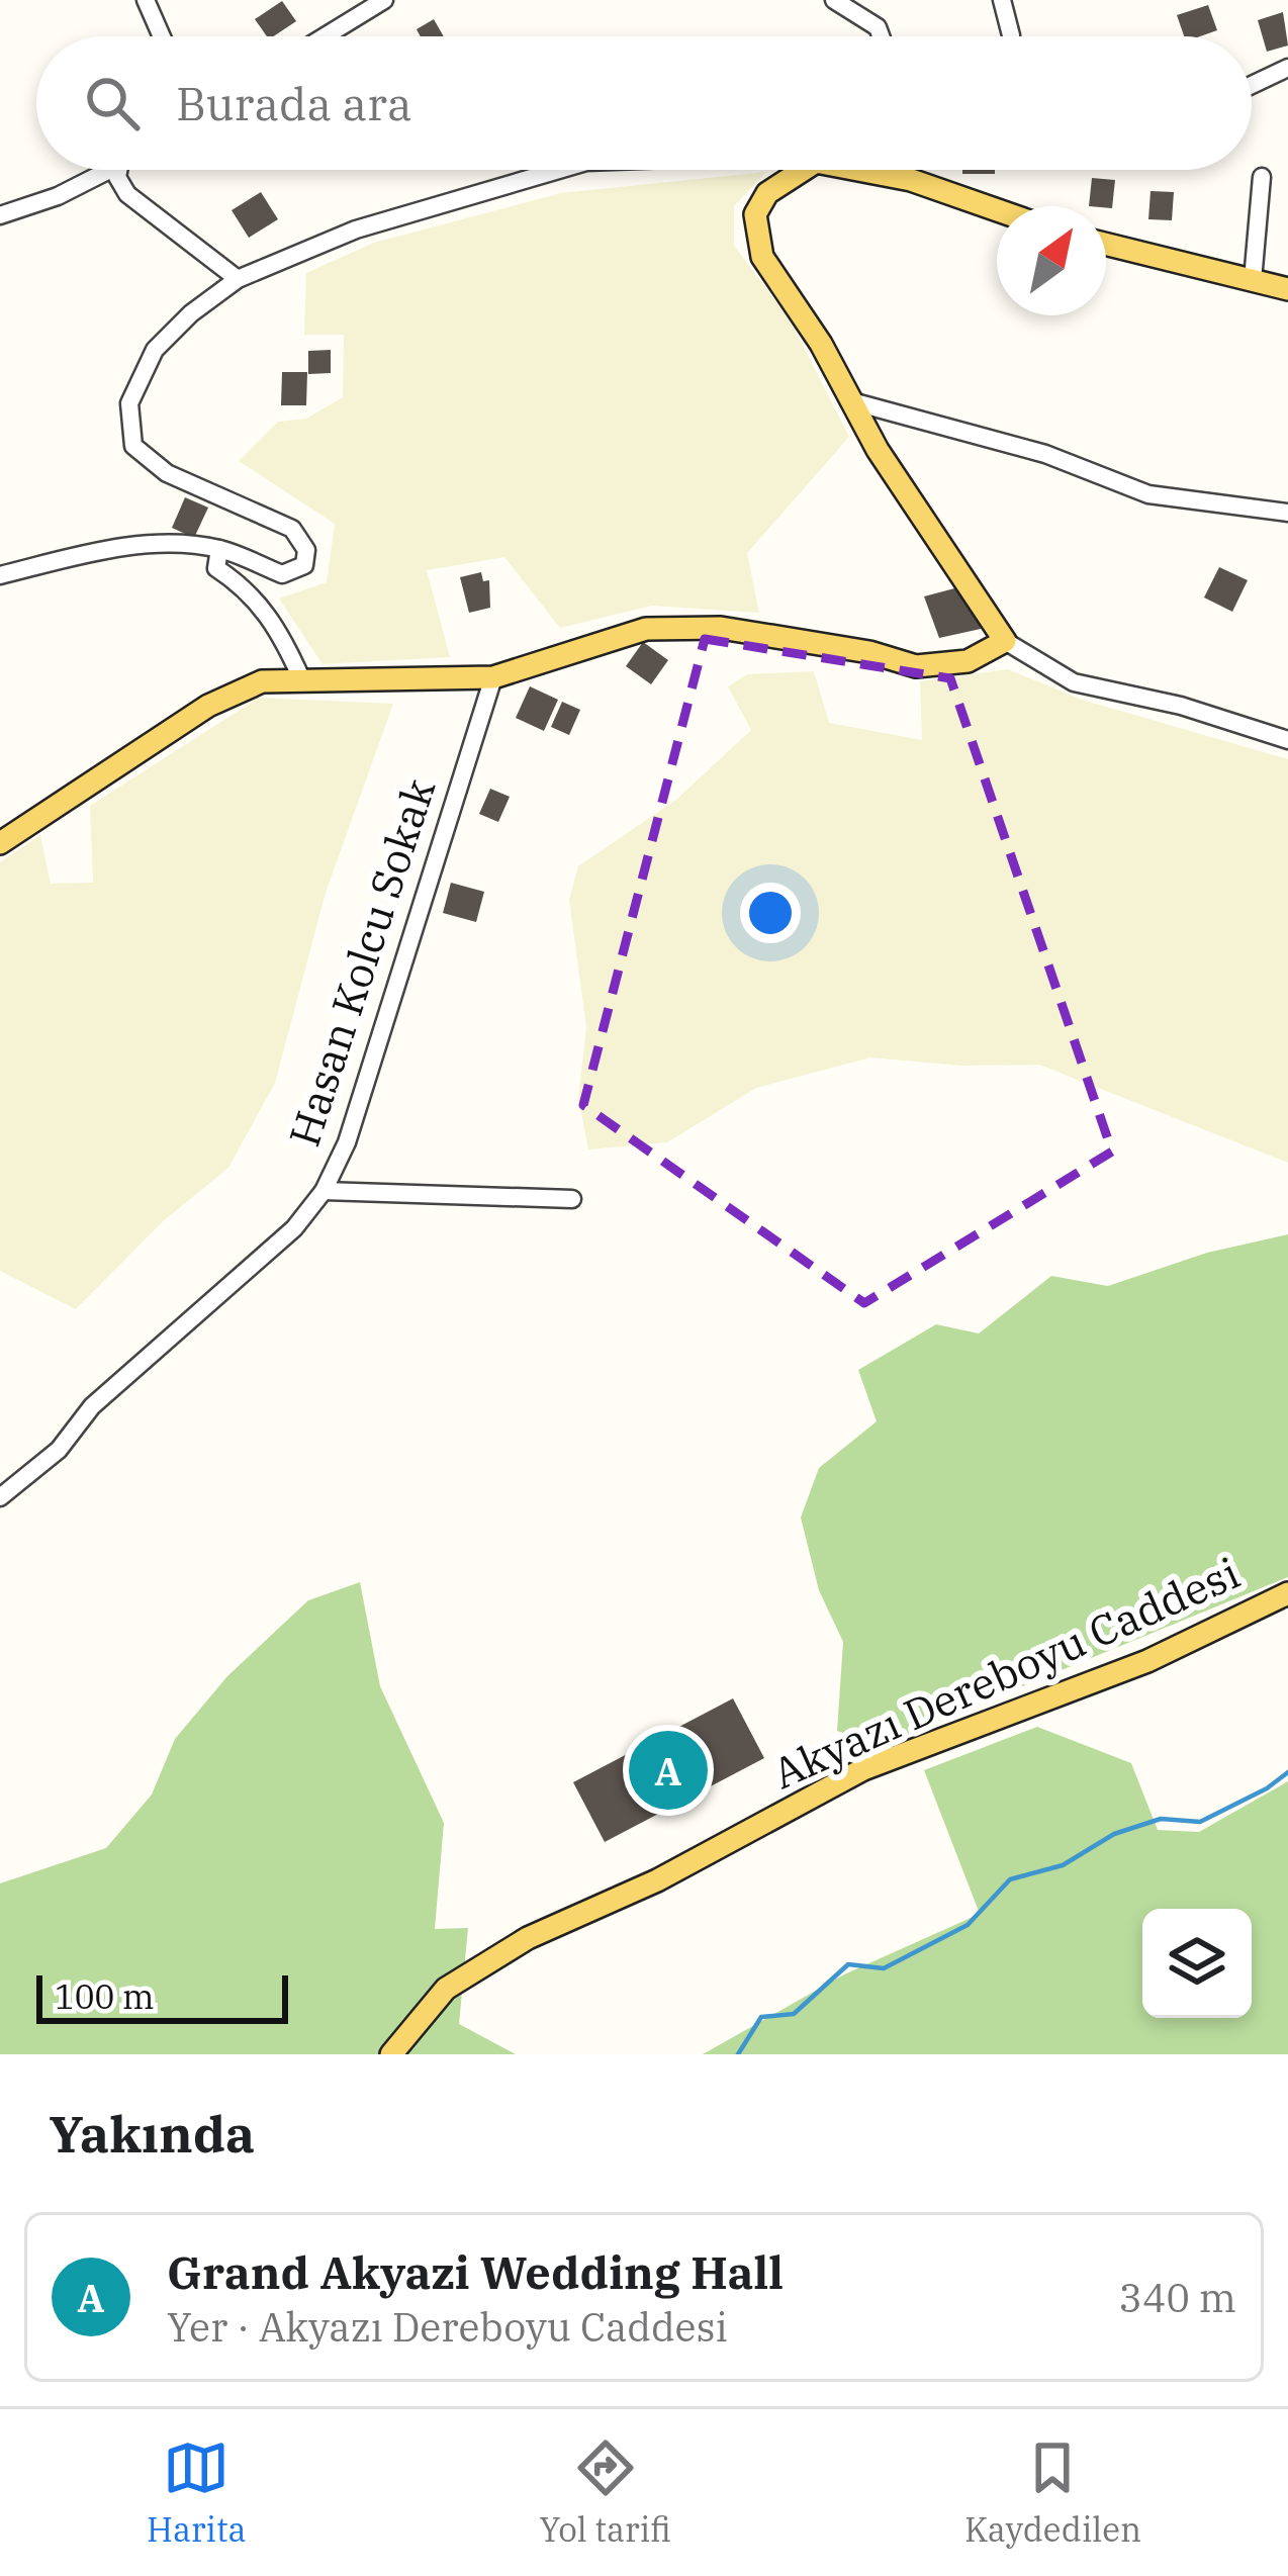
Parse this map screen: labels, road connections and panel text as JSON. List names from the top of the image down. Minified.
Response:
{"streets":{"main road":["Akyazı Dereboyu Caddesi"],"street":["Hasan Kolcu Sokak"]},"scale_bar":"100 m","north":"top right","page":{"search":"Burada ara","pins":"A","scale":"100 m","heading":"Yakında","list":[{"mark":"A","name":"Grand Akyazi Wedding Hall","note":"Yer · Akyazı Dereboyu Caddesi","value":"340 m"}],"nav":["Harita","Yol tarifi","Kaydedilen"]}}
